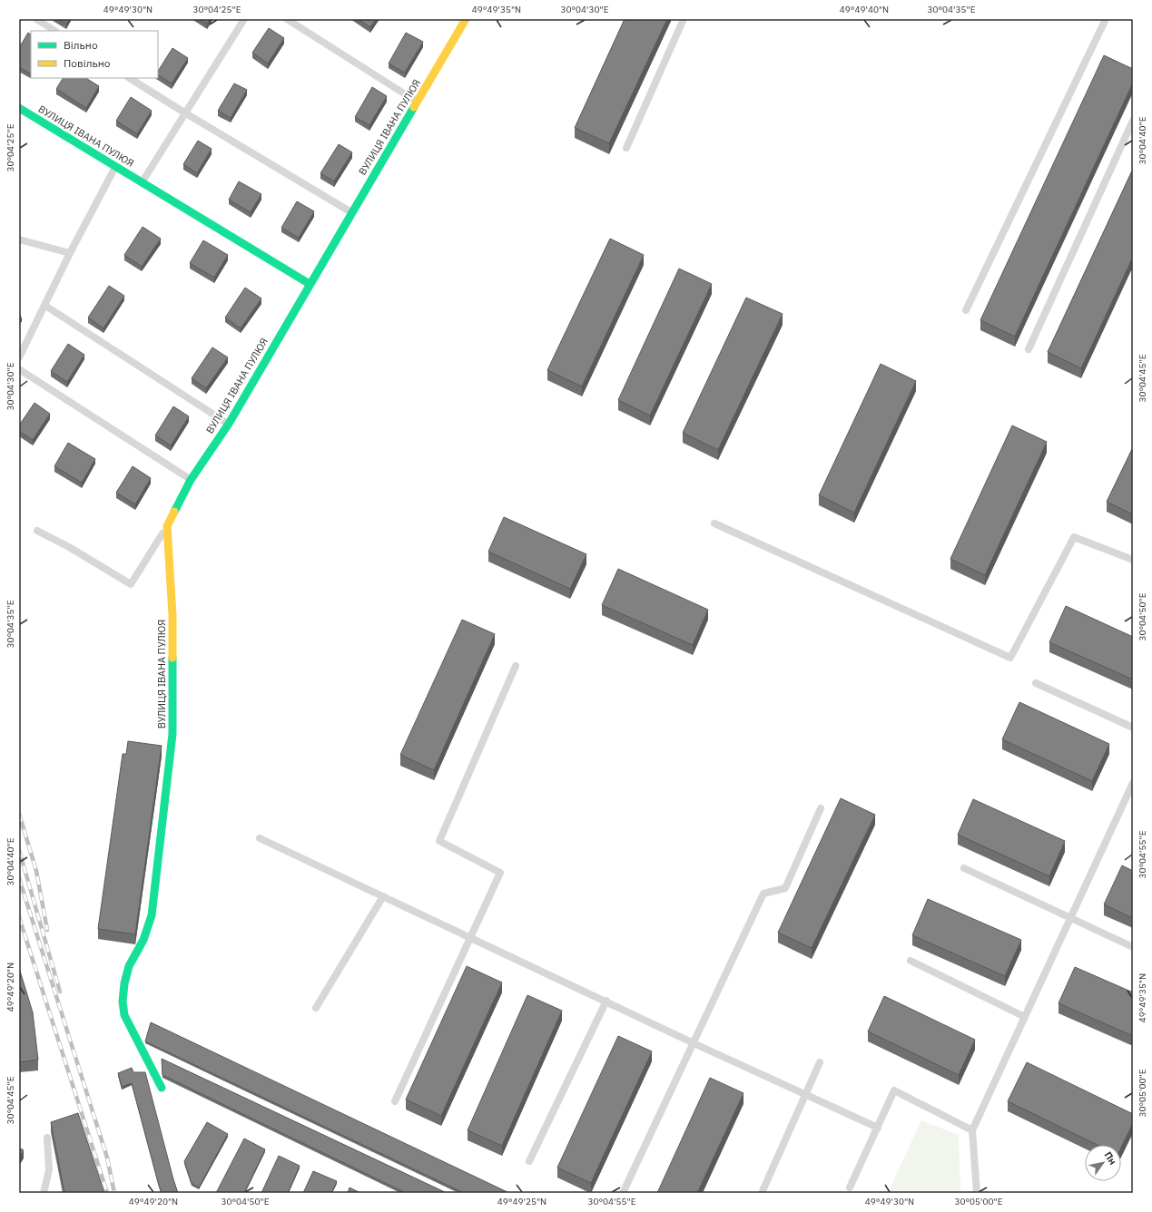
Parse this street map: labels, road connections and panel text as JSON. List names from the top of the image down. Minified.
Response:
{"streets":{"street":["ВУЛИЦЯ ІВАНА ПУЛЮЯ"]},"legend":["Вільно","Повільно"],"north":"top right","coordinates":["49°49'30\"N","30°04'25\"E","49°49'35\"N","30°04'30\"E","49°49'40\"N","30°04'35\"E","30°04'40\"E","30°04'45\"E","30°04'50\"E","30°04'55\"E","49°49'20\"N","30°05'00\"E","49°49'25\"N"]}
